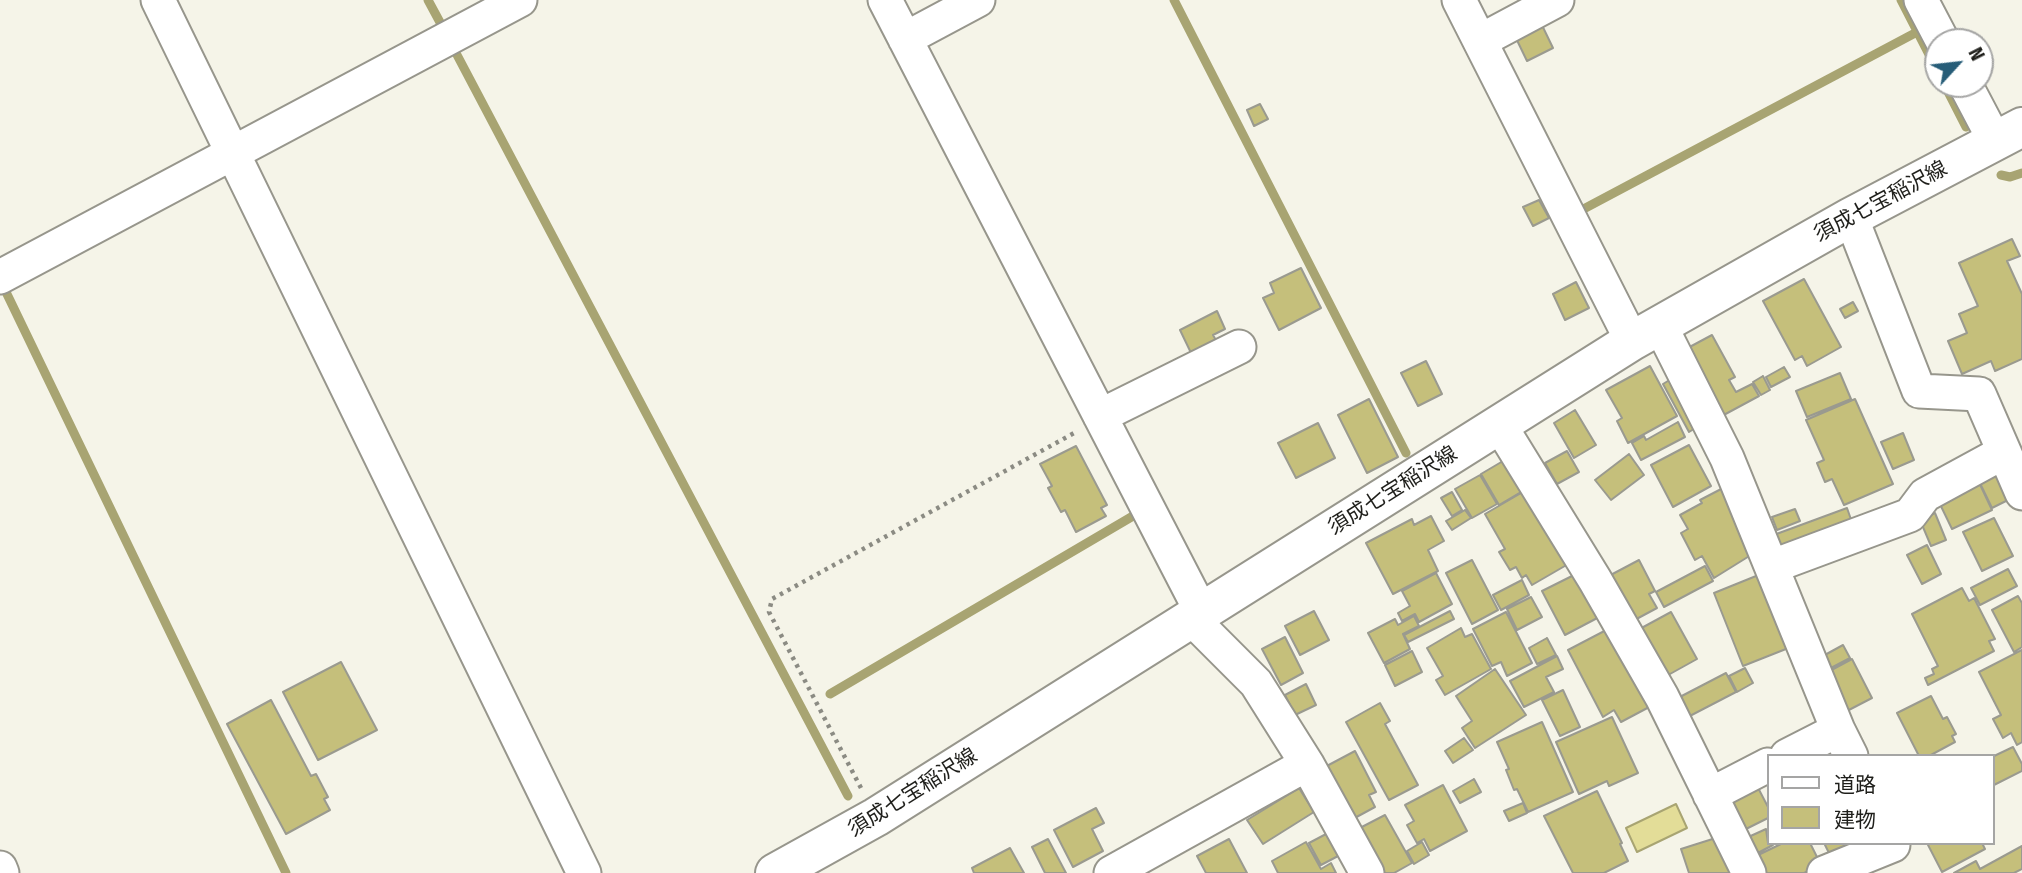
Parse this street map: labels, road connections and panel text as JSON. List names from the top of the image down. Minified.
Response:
{"streets":{"main road":["須成七宝稲沢線"]},"legend":["道路","建物"],"north":"top right"}
